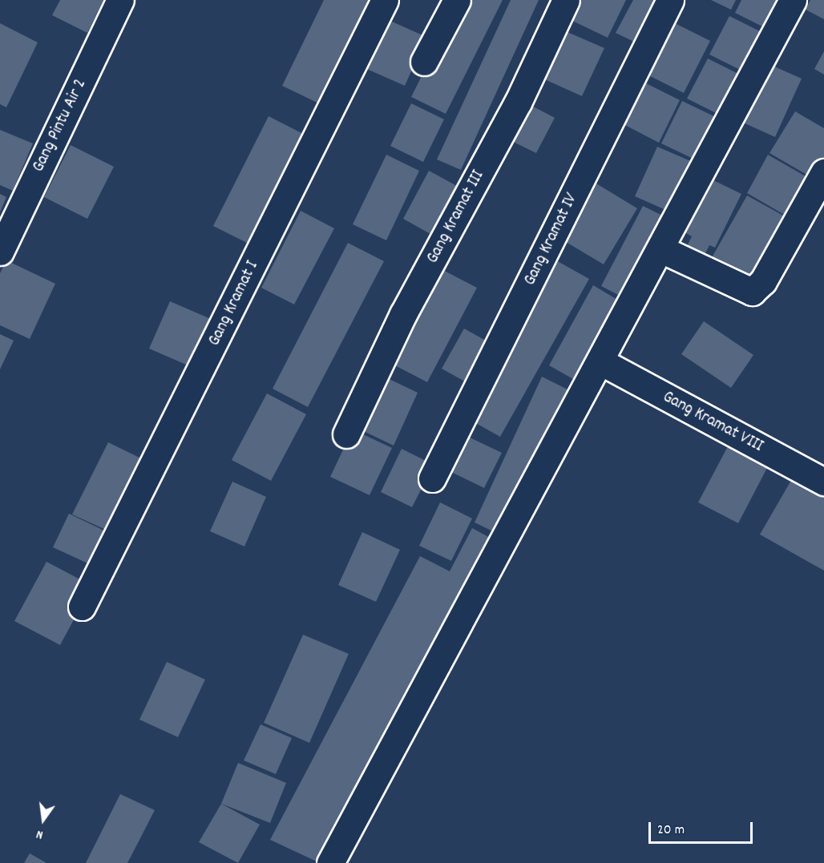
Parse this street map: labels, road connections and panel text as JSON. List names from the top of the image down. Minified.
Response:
{"streets":{"street":["Gang Pintu Air 2","Gang Kramat III","Gang Kramat IV","Gang Kramat I","Gang Kramat VIII"]},"scale_bar":"20 m","north":"bottom"}
